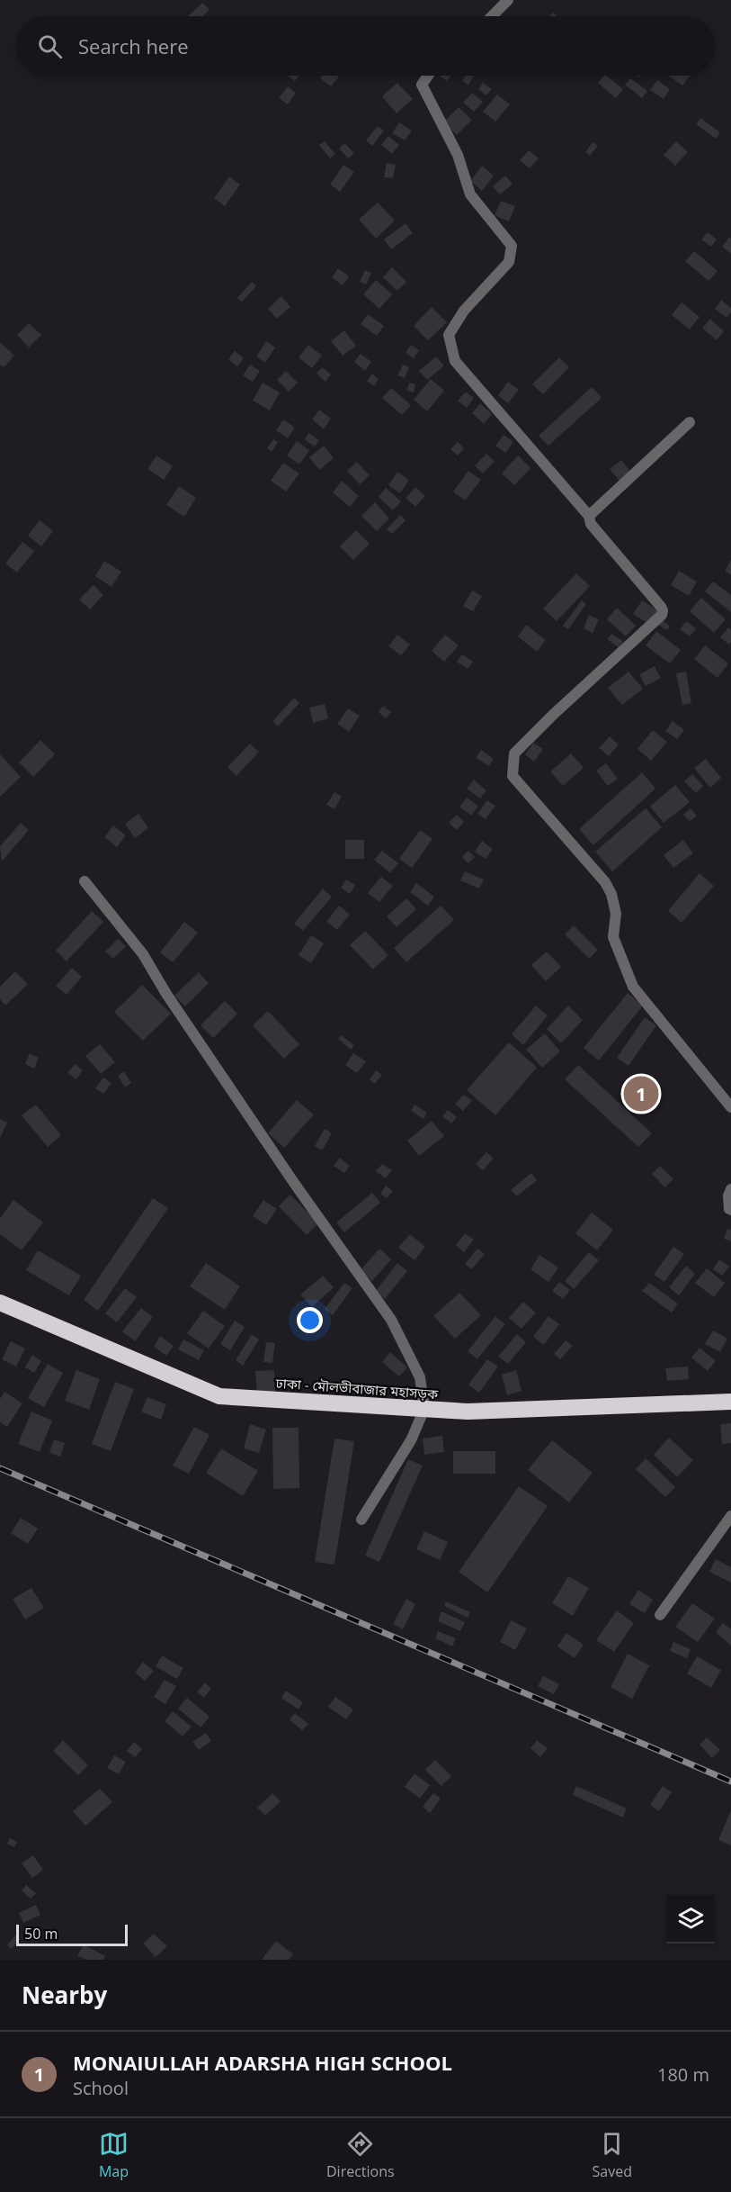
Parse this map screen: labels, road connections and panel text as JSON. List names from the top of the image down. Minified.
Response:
{"streets":{"highway":["ঢাকা - মৌলভীবাজার মহাসড়ক"]},"scale_bar":"50 m","page":{"search":"Search here","pins":"1","scale":"50 m","heading":"Nearby","list":[{"mark":"1","name":"MONAIULLAH ADARSHA HIGH SCHOOL","note":"School","value":"180 m"}],"nav":["Map","Directions","Saved"]}}
